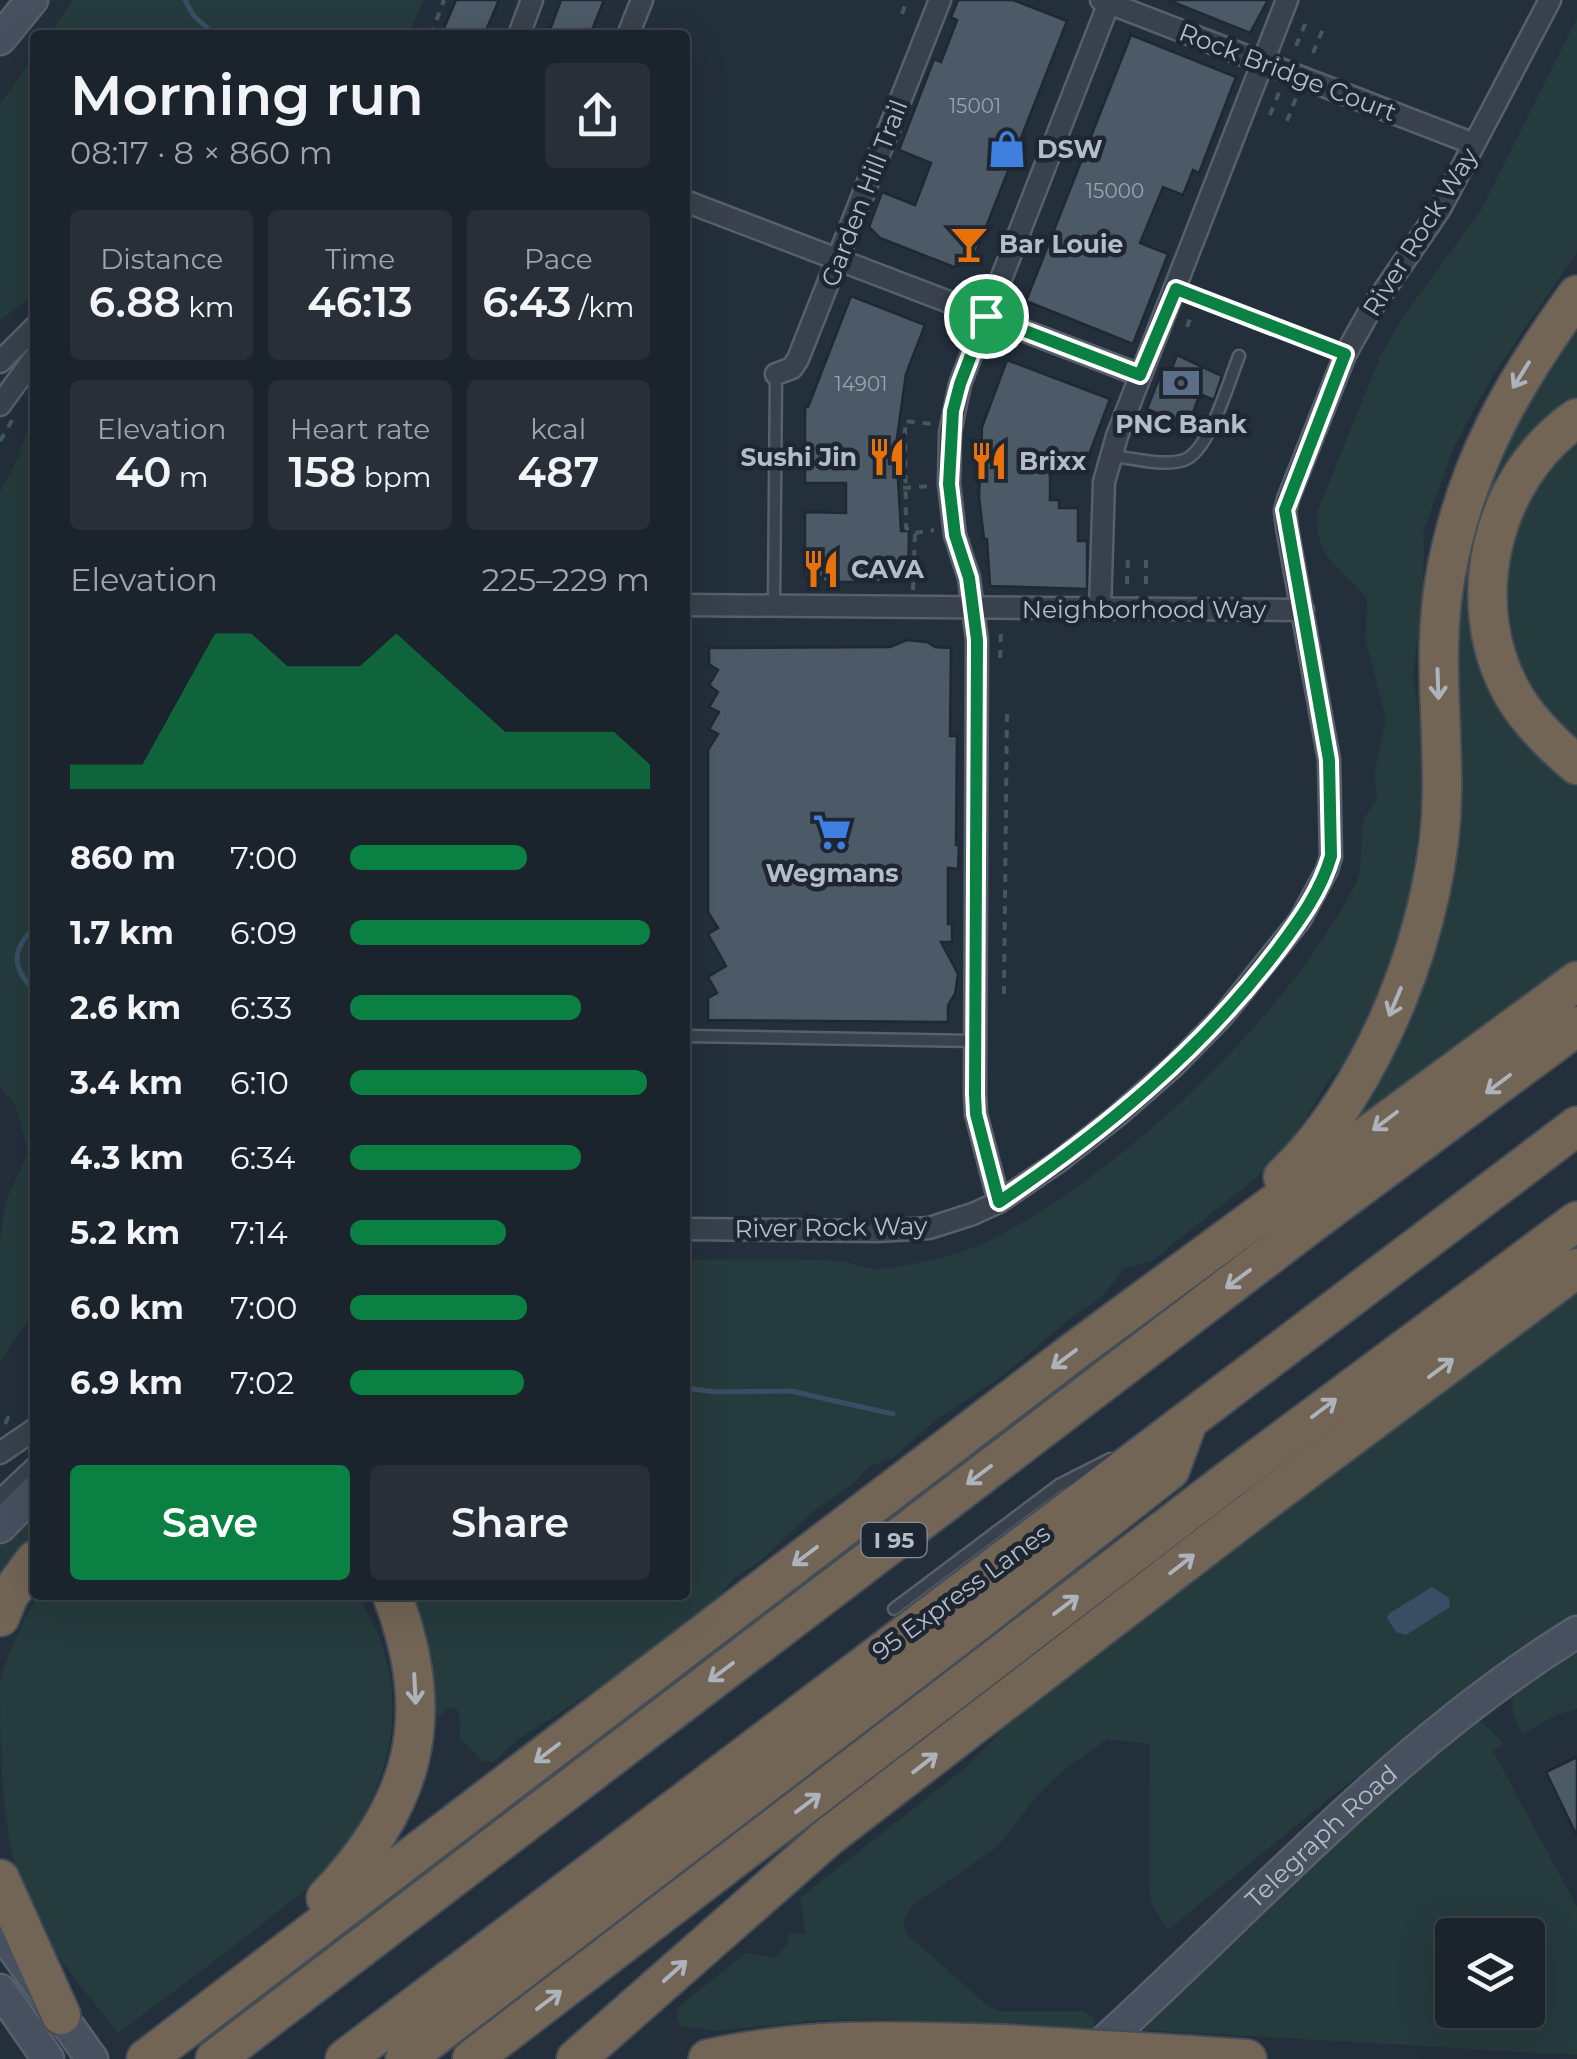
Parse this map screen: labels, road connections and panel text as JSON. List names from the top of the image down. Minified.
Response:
{"streets":{"highway":["I 95","95 Express Lanes"],"street":["Rock Bridge Court","Garden Hill Trail","River Rock Way","Neighborhood Way","Telegraph Road"]},"crossings":[["Rock Bridge Court","River Rock Way"],["River Rock Way","Neighborhood Way"]],"places":{"shop":["DSW"],"bar":["Bar Louie"],"bank":["PNC Bank"],"restaurant":["Sushi Jin","Brixx","CAVA"],"supermarket":["Wegmans"]},"house_numbers":["15001","15000","14901"],"page":{"heading":["Morning run","08:17 · 8 × 860 m"],"stats":[["Distance","6.88 km"],["Time","46:13"],["Pace","6:43 /km"],["Elevation","40 m"],["Heart rate","158 bpm"],["kcal","487"]],"chart":["Elevation","225–229 m"],"list":[{"name":"860 m","note":"7:00"},{"name":"1.7 km","note":"6:09"},{"name":"2.6 km","note":"6:33"},{"name":"3.4 km","note":"6:10"},{"name":"4.3 km","note":"6:34"},{"name":"5.2 km","note":"7:14"},{"name":"6.0 km","note":"7:00"},{"name":"6.9 km","note":"7:02"}],"buttons":["Save","Share"]}}
